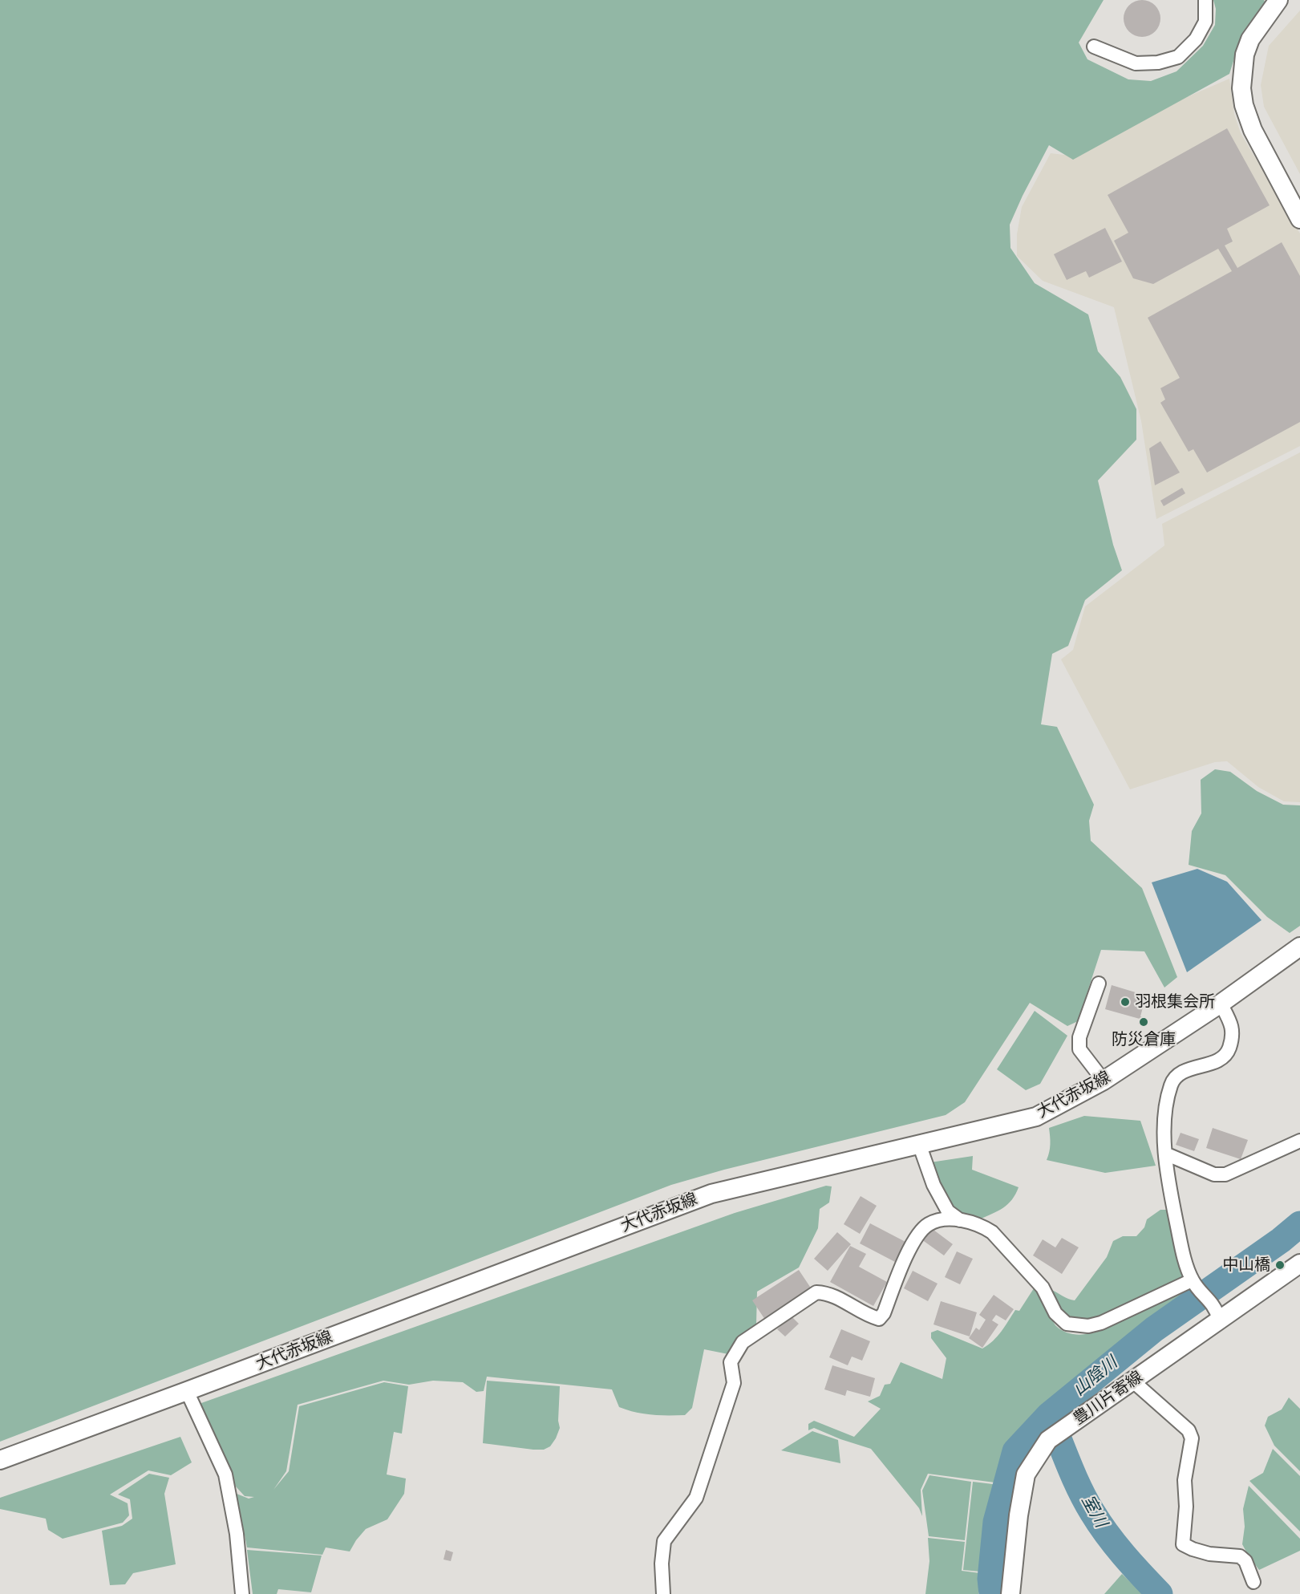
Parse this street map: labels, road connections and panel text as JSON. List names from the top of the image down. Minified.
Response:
{"streets":{"main road":["大代赤坂線","豊川片寄線"]},"water":["山陰川","室川"],"places":["羽根集会所","防災倉庫","中山橋"]}
